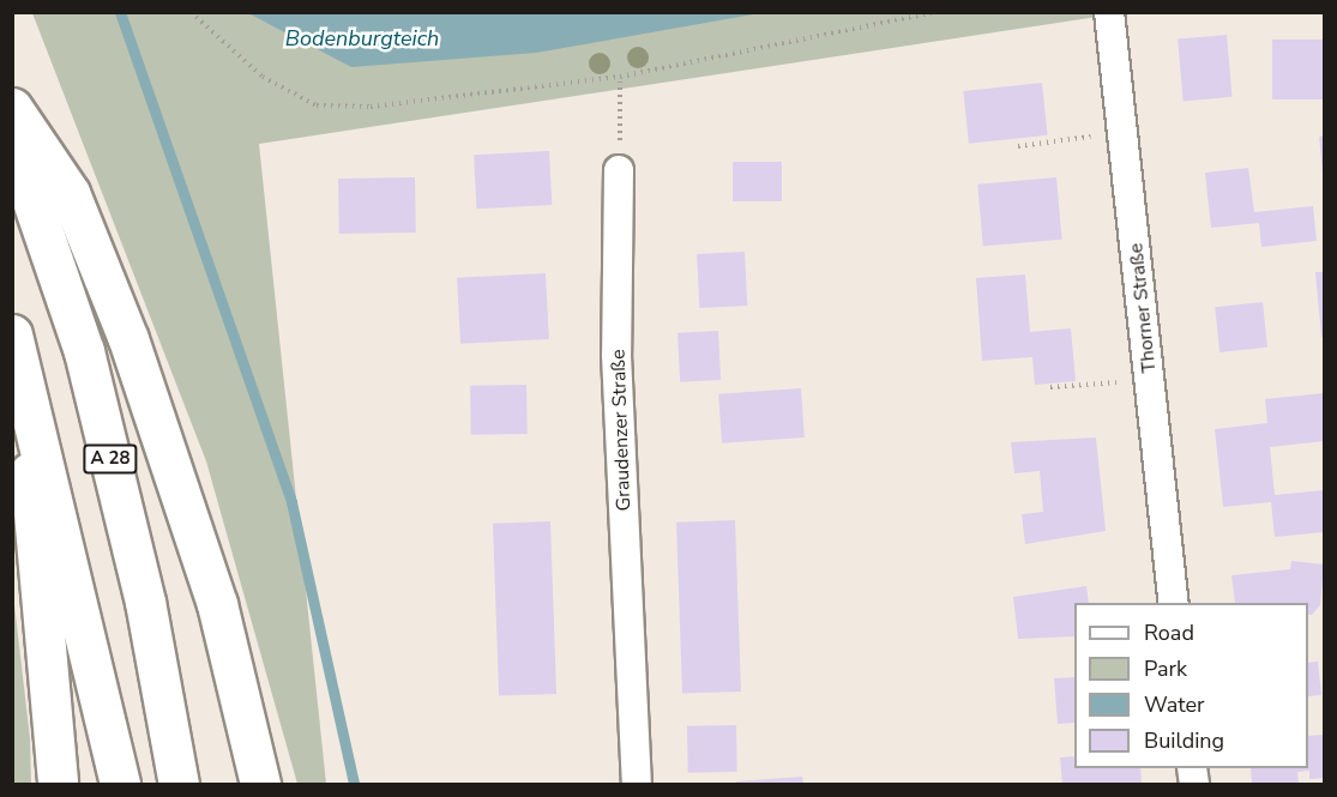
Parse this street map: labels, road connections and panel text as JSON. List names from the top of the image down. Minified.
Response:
{"streets":{"highway":["A 28"],"street":["Thorner Straße","Graudenzer Straße"]},"water":["Bodenburgteich"],"legend":["Road","Park","Water","Building"]}
